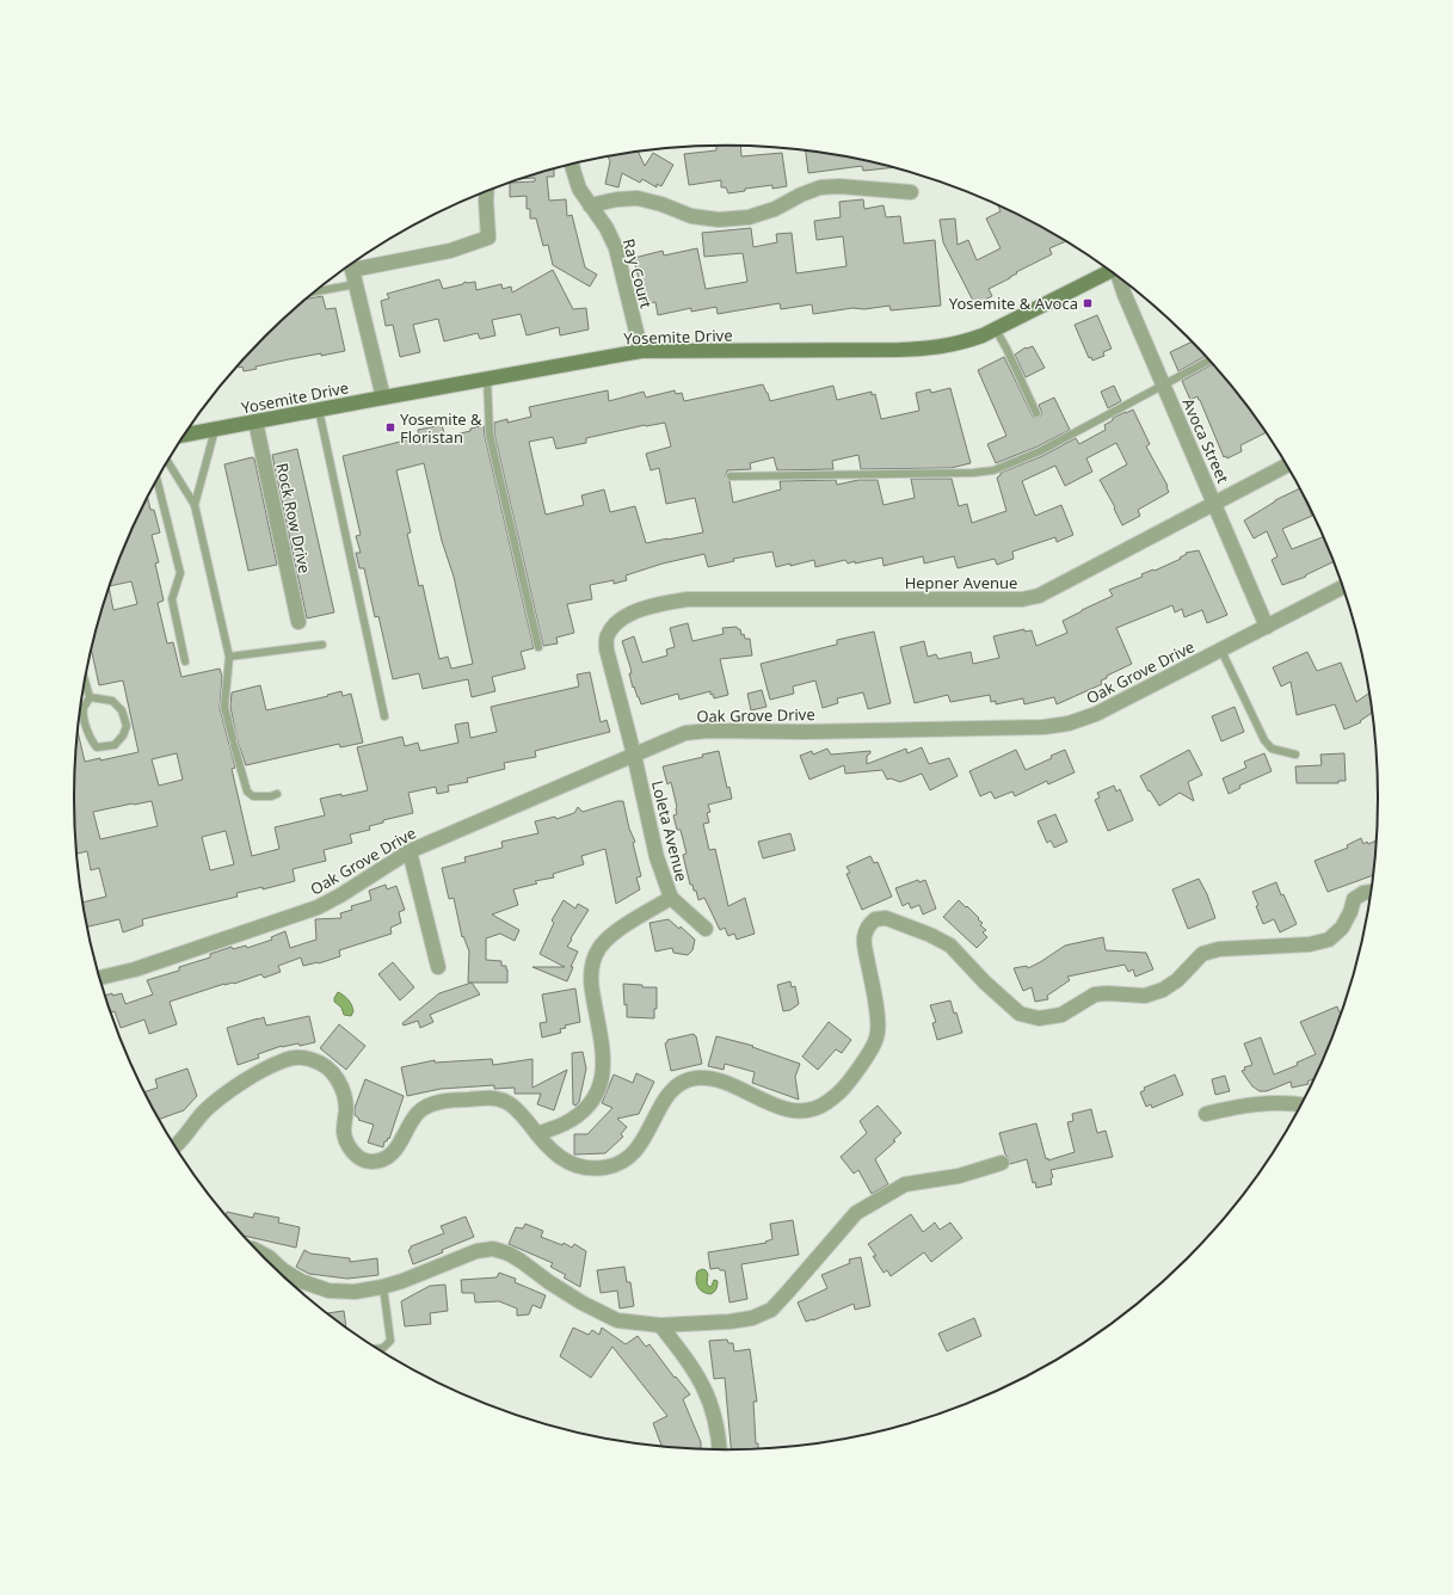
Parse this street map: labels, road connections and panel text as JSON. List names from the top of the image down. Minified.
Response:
{"streets":{"street":["Ray Court","Yosemite Drive","Avoca Street","Rock Row Drive","Hepner Avenue","Oak Grove Drive","Loleta Avenue"]},"crossings":[["Ray Court","Yosemite Drive"],["Yosemite Drive","Rock Row Drive"],["Avoca Street","Hepner Avenue"],["Avoca Street","Oak Grove Drive"],["Hepner Avenue","Loleta Avenue"],["Oak Grove Drive","Loleta Avenue"]],"places":{"transit":["Yosemite & Avoca","Yosemite & Floristan"]}}
